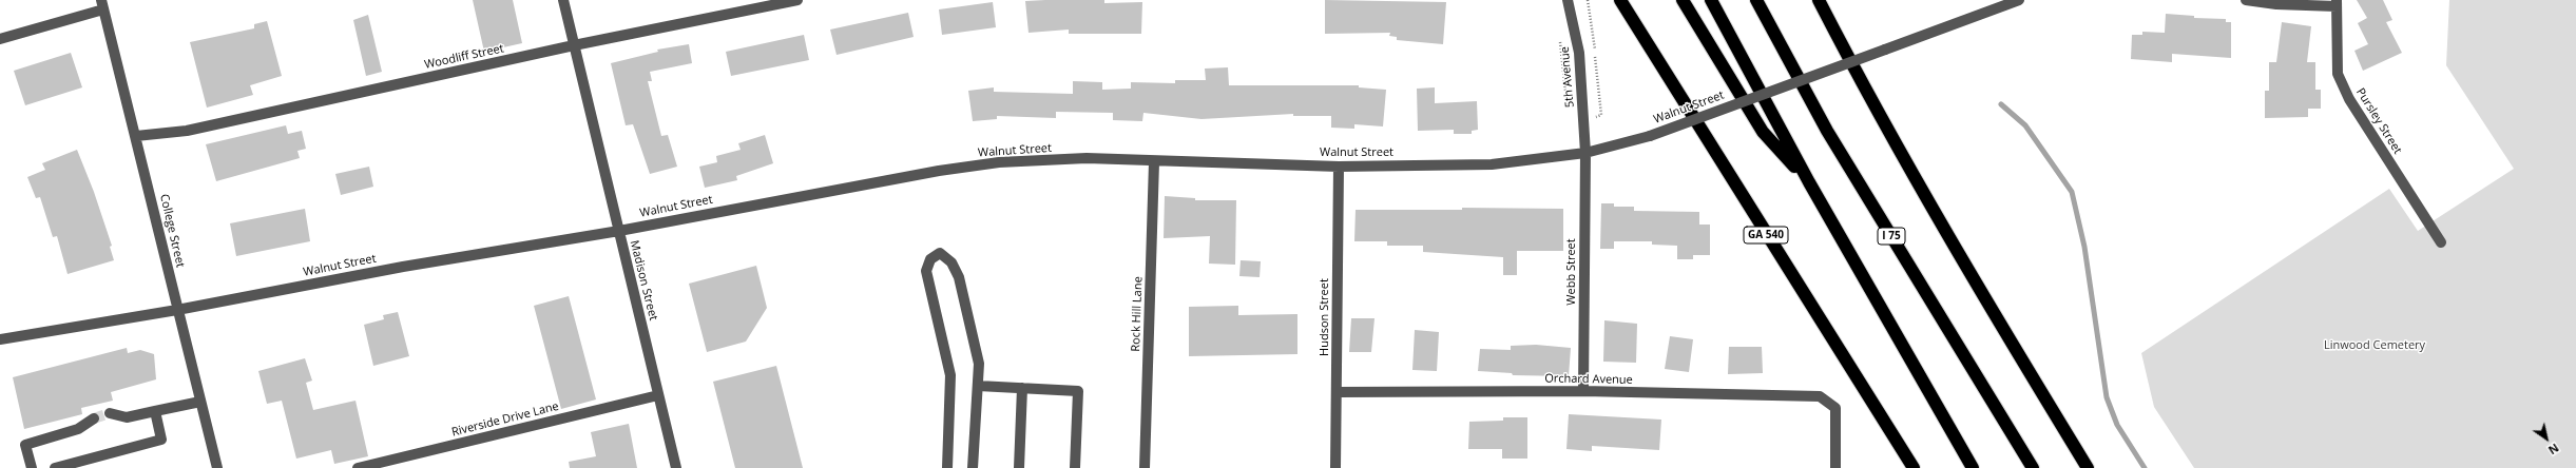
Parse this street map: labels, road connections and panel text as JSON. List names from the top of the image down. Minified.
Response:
{"streets":{"highway":["GA 540","I 75"],"street":["Woodliff Street","5th Avenue","Walnut Street","Pursley Street","College Street","Webb Street","Madison Street","Rock Hill Lane","Hudson Street","Orchard Avenue","Riverside Drive Lane"]},"crossings":[["Woodliff Street","College Street"],["Woodliff Street","Madison Street"],["5th Avenue","Walnut Street"],["5th Avenue","Webb Street"],["Walnut Street","College Street"],["Walnut Street","Webb Street"],["Walnut Street","Madison Street"],["Walnut Street","Rock Hill Lane"],["Walnut Street","Hudson Street"],["Webb Street","Orchard Avenue"],["Madison Street","Riverside Drive Lane"],["Hudson Street","Orchard Avenue"]],"parks":["Linwood Cemetery"],"north":"bottom right"}
